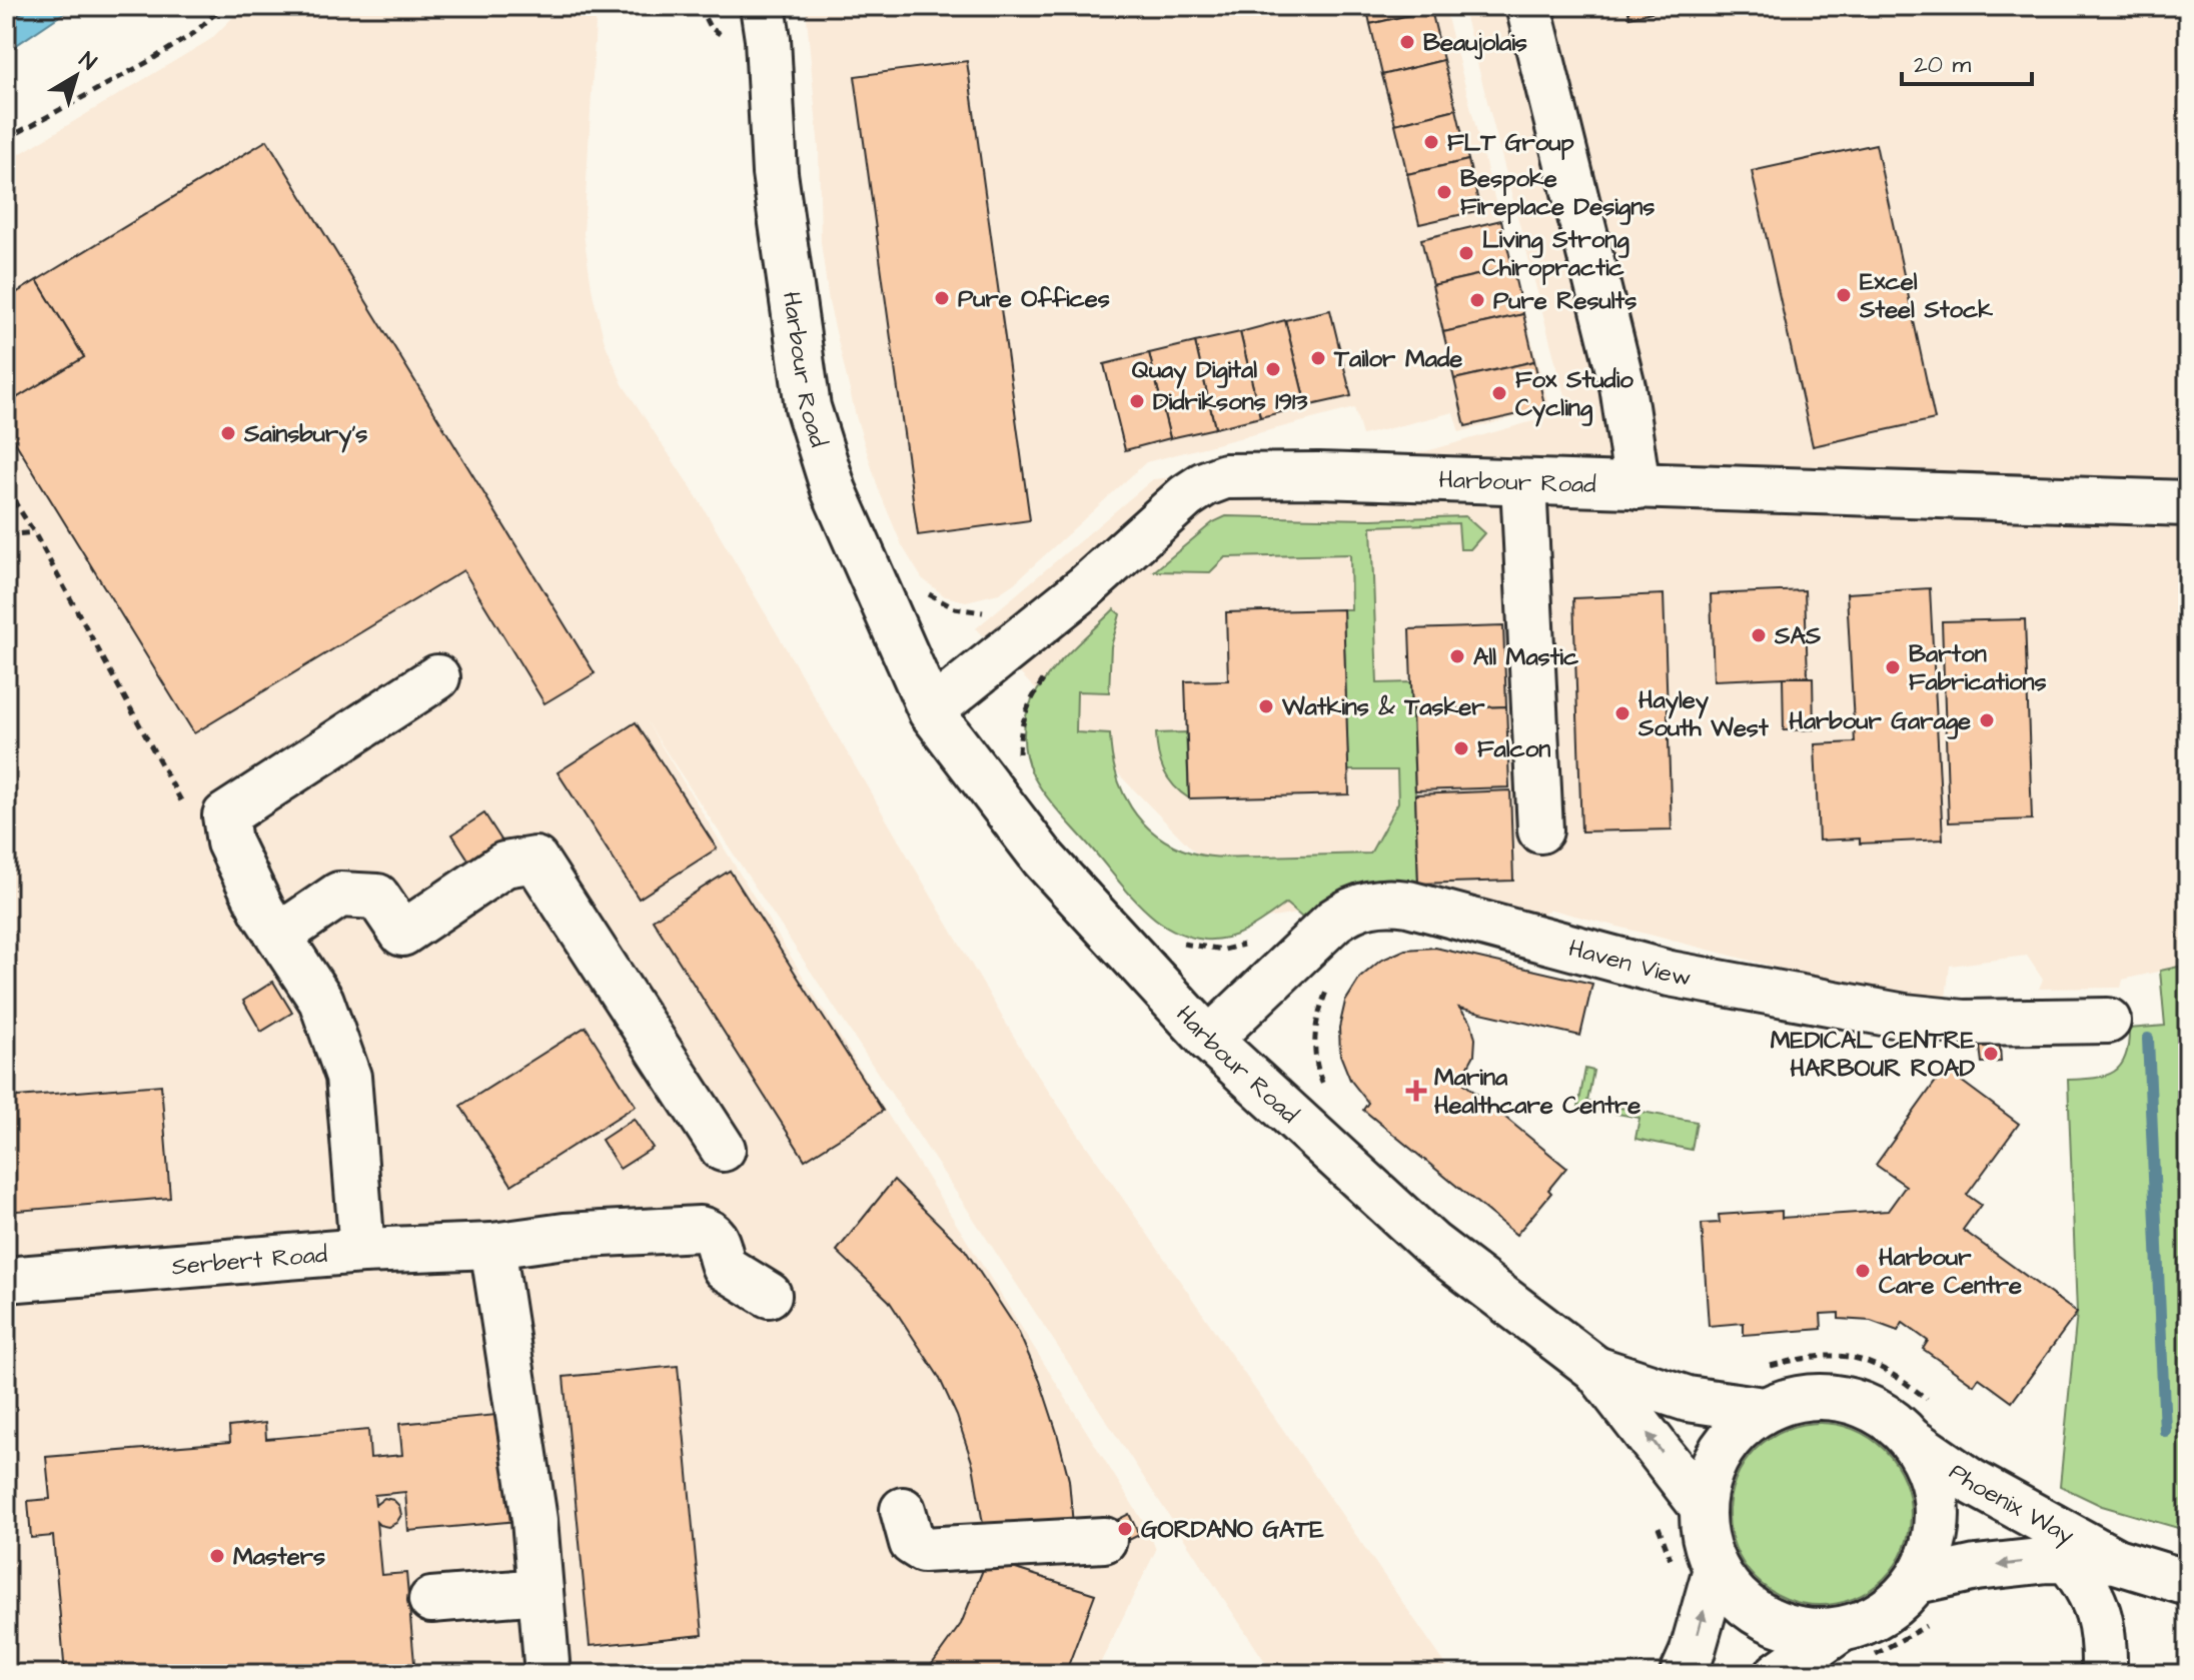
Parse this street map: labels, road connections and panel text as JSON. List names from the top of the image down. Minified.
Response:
{"streets":{"street":["Harbour Road","Haven View","Serbert Road","Phoenix Way"]},"crossings":[["Harbour Road","Haven View"],["Harbour Road","Phoenix Way"]],"places":{"other":["Beaujolais","FLT Group","Bespoke Fireplace Designs","Living Strong Chiropractic","Excel Steel Stock","Pure Offices","Pure Results","Tailor Made","Quay Digital","Fox Studio Cycling","Didriksons 1913","Sainsbury's","SAS","All Mastic","Barton Fabrications","Watkins & Tasker","Hayley South West","Harbour Garage","Falcon","MEDICAL CENTRE HARBOUR ROAD","Harbour Care Centre","GORDANO GATE","Masters"],"health":["Marina Healthcare Centre"]},"scale_bar":"20 m","north":"top right"}
